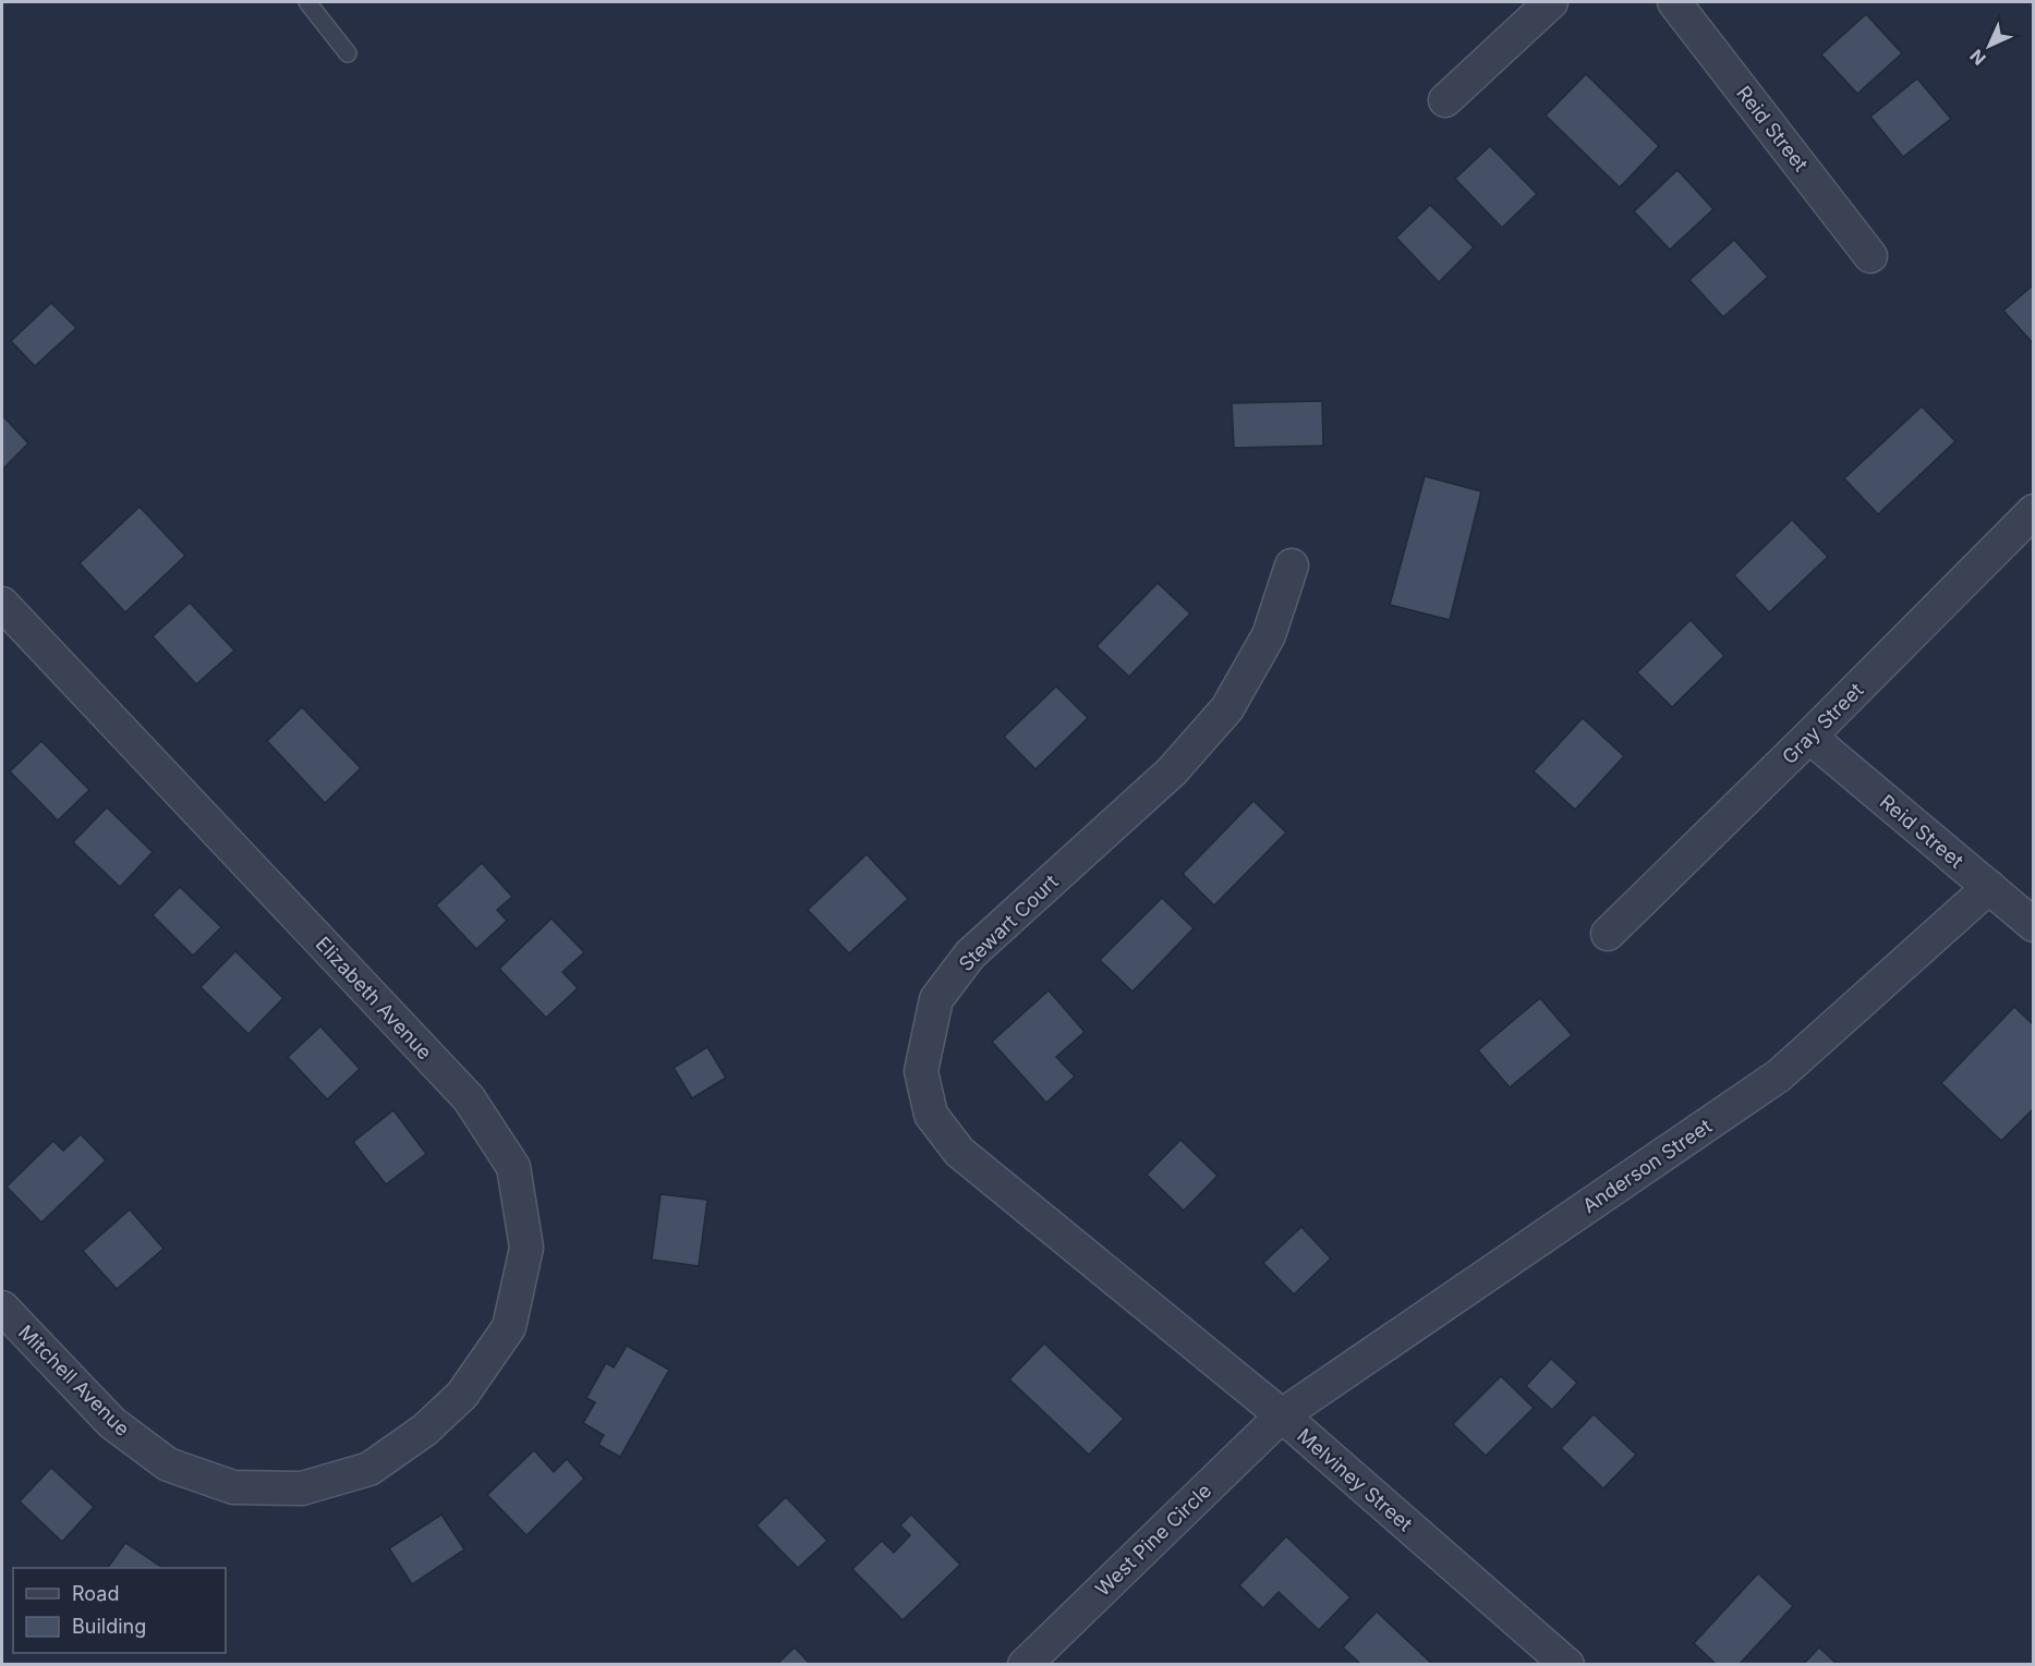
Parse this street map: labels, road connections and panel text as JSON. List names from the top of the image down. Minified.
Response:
{"streets":{"street":["Reid Street","Gray Street","Stewart Court","Elizabeth Avenue","Anderson Street","Mitchell Avenue","Melviney Street","West Pine Circle"]},"crossings":[["Reid Street","Gray Street"],["Reid Street","Anderson Street"],["Stewart Court","Melviney Street"],["Elizabeth Avenue","Mitchell Avenue"],["Anderson Street","Melviney Street"],["Anderson Street","West Pine Circle"],["Melviney Street","West Pine Circle"]],"legend":["Road","Building"],"north":"bottom left"}
